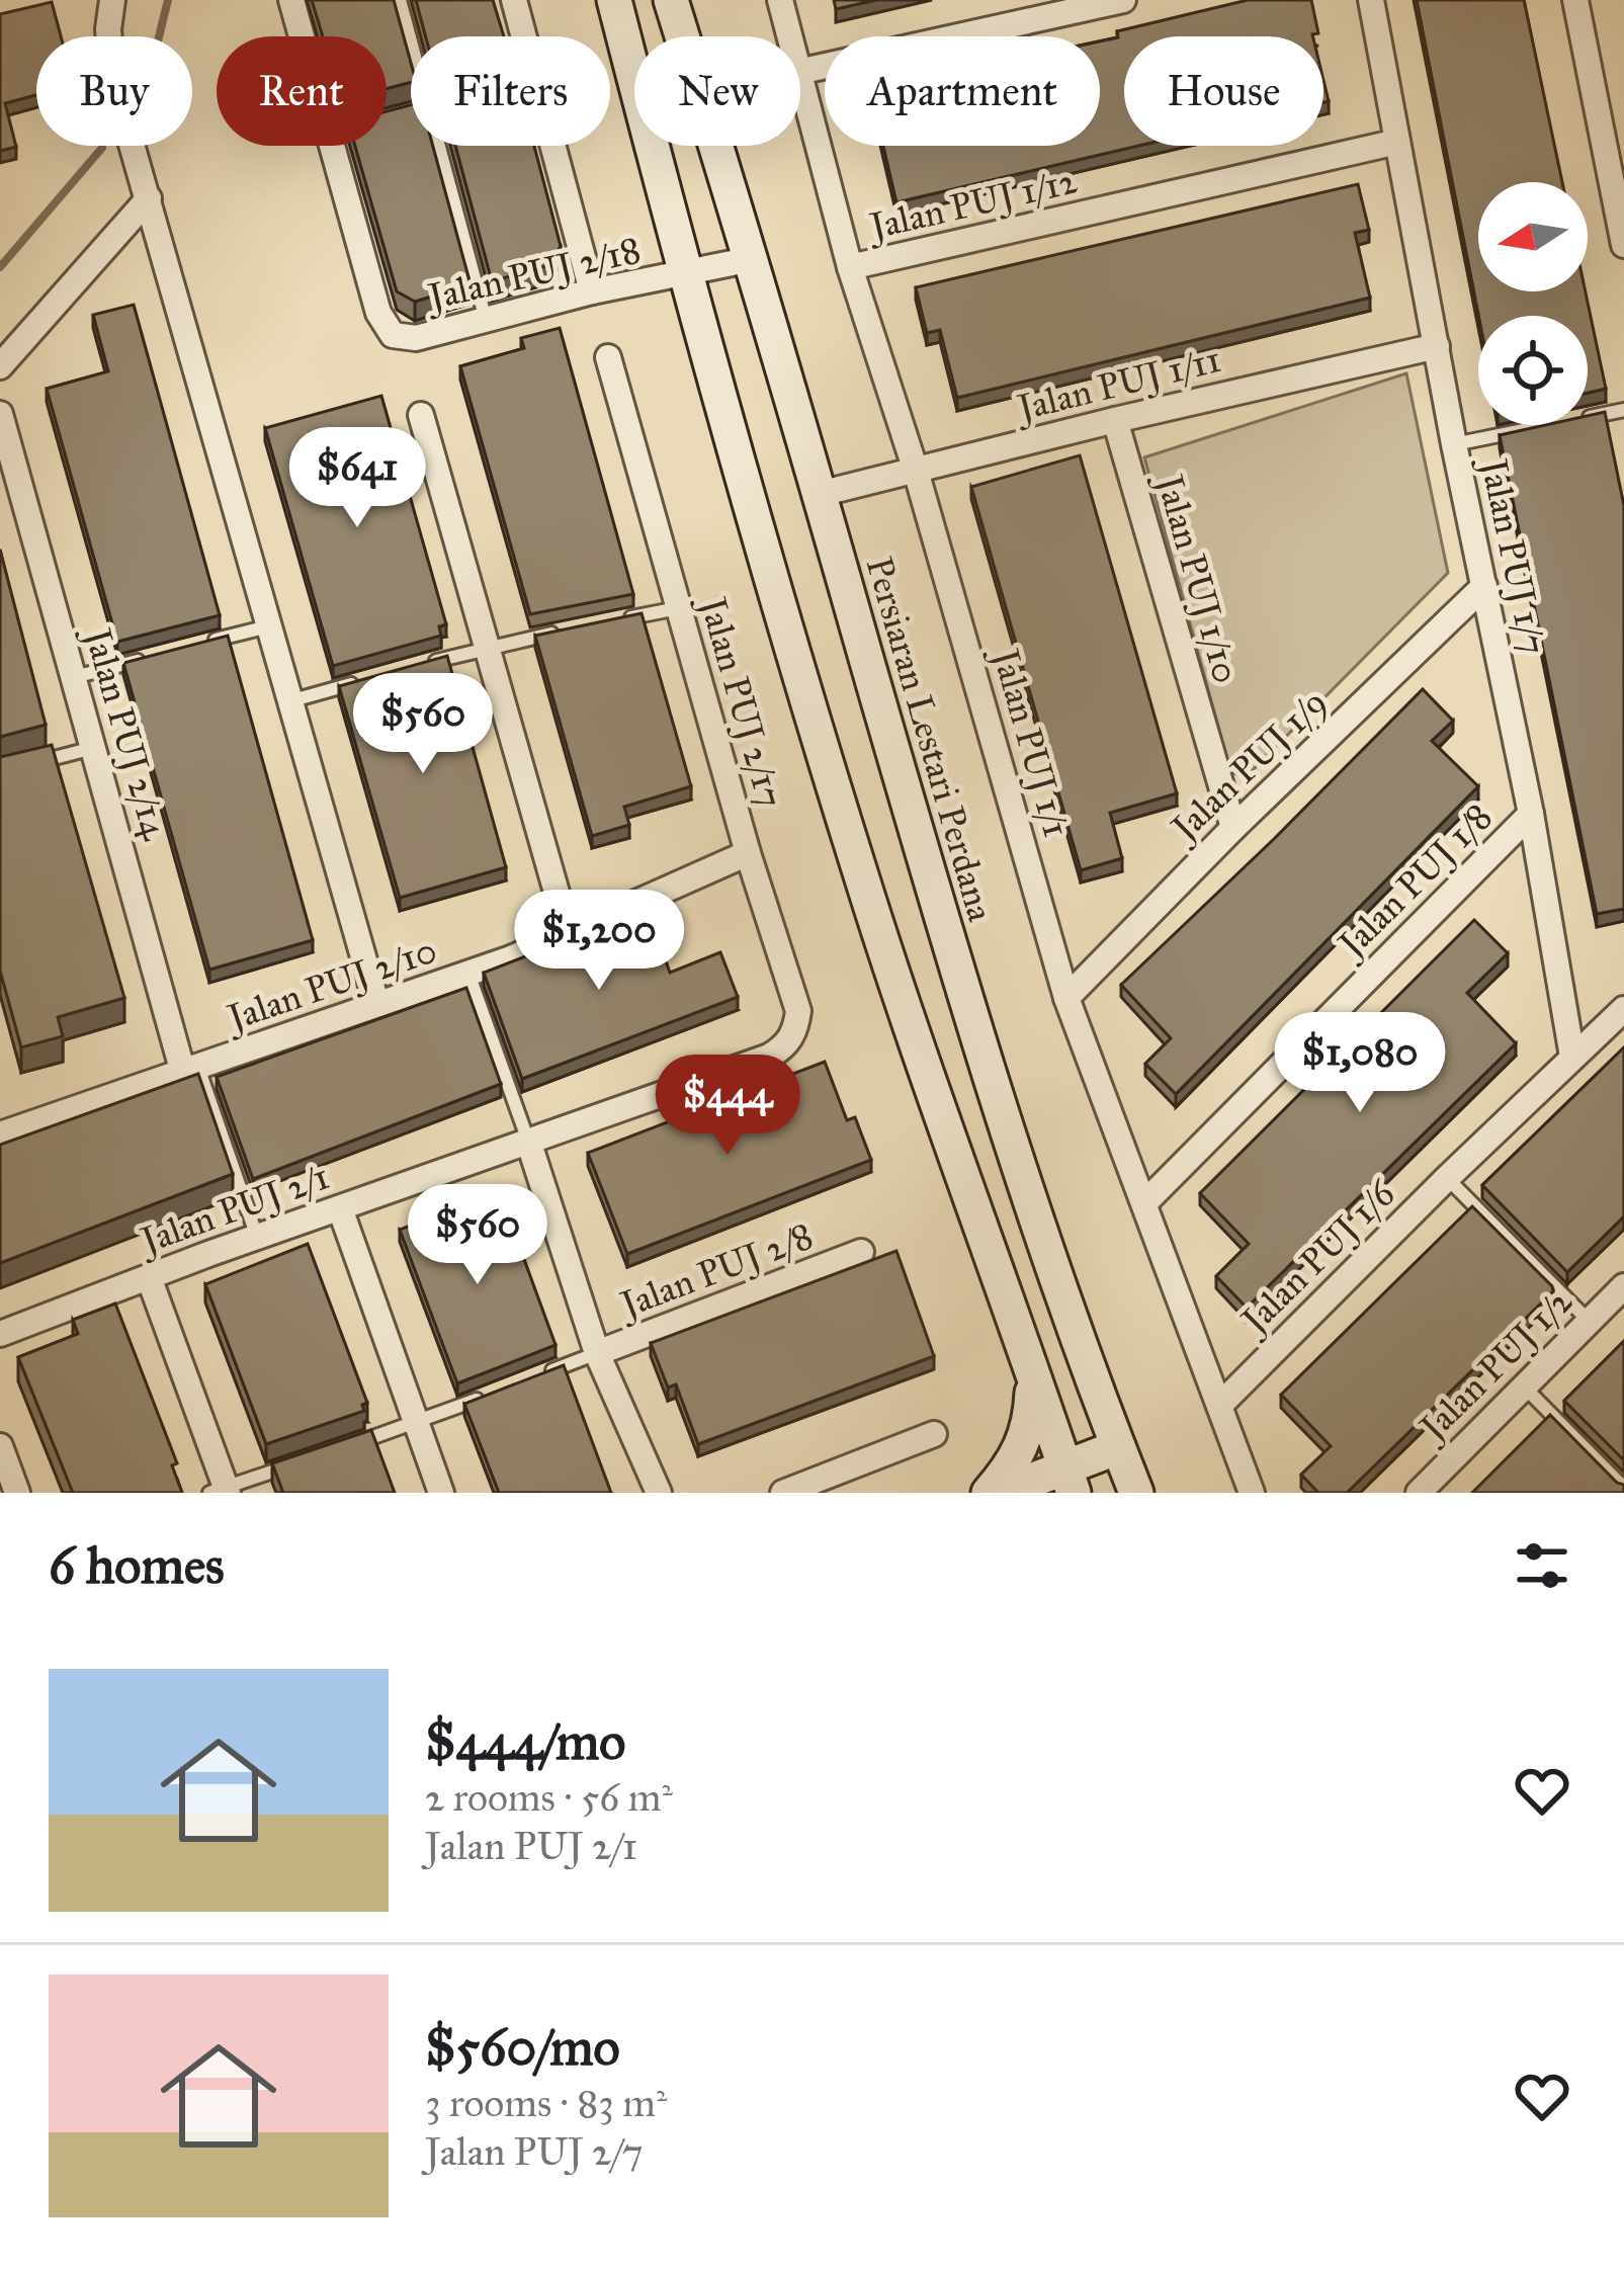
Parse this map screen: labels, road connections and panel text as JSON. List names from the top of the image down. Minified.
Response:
{"streets":{"main road":["Persiaran Lestari Perdana"],"street":["Jalan PUJ 1/12","Jalan PUJ 2/18","Jalan PUJ 1/11","Jalan PUJ 1/7","Jalan PUJ 1/10","Jalan PUJ 2/17","Jalan PUJ 2/14","Jalan PUJ 1/1","Jalan PUJ 1/9","Jalan PUJ 1/8","Jalan PUJ 2/10","Jalan PUJ 2/1","Jalan PUJ 1/6","Jalan PUJ 2/8","Jalan PUJ 1/2"]},"crossings":[["Jalan PUJ 1/12","Jalan PUJ 1/7"],["Jalan PUJ 1/12","Jalan PUJ 1/1"],["Jalan PUJ 2/18","Persiaran Lestari Perdana"],["Jalan PUJ 1/11","Jalan PUJ 1/7"],["Jalan PUJ 1/11","Jalan PUJ 1/10"],["Jalan PUJ 1/11","Persiaran Lestari Perdana"],["Jalan PUJ 1/11","Jalan PUJ 1/1"],["Jalan PUJ 1/7","Jalan PUJ 1/9"],["Jalan PUJ 1/7","Jalan PUJ 1/8"],["Jalan PUJ 1/7","Jalan PUJ 1/6"],["Jalan PUJ 1/10","Jalan PUJ 1/9"],["Jalan PUJ 2/17","Jalan PUJ 2/10"],["Jalan PUJ 2/17","Jalan PUJ 2/1"],["Jalan PUJ 2/14","Jalan PUJ 2/10"],["Jalan PUJ 1/1","Jalan PUJ 1/9"],["Jalan PUJ 1/1","Jalan PUJ 1/8"],["Jalan PUJ 1/1","Jalan PUJ 1/6"]],"north":"left","page":{"chip":["Buy","Rent","Filters","New","Apartment","House"],"price":["$641","$560","$1,200","$1,080","$444","$560"],"heading":"6 homes","list":[{"name":"$444/mo","note":"2 rooms · 56 m² · Jalan PUJ 2/1"},{"name":"$560/mo","note":"3 rooms · 83 m² · Jalan PUJ 2/7"}]}}
